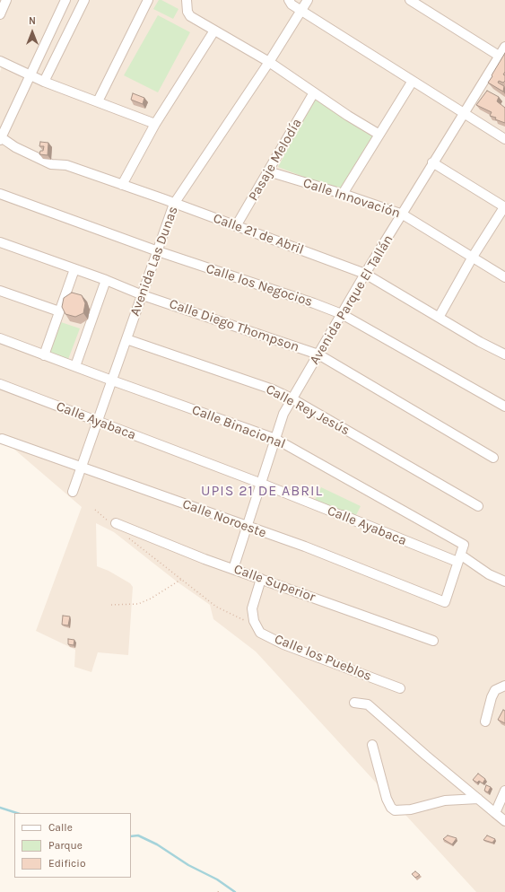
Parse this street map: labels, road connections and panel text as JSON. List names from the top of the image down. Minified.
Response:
{"streets":{"street":["Pasaje Melodía","Calle Innovación","Calle 21 de Abril","Avenida Las Dunas","Calle los Negocios","Avenida Parque El Tallán","Calle Diego Thompson","Calle Rey Jesús","Calle Ayabaca","Calle Binacional","Calle Noroeste","Calle Superior","Calle los Pueblos"]},"crossings":[["Pasaje Melodía","Calle Innovación"],["Pasaje Melodía","Calle 21 de Abril"],["Calle Innovación","Avenida Parque El Tallán"],["Calle 21 de Abril","Avenida Las Dunas"],["Calle 21 de Abril","Avenida Parque El Tallán"],["Avenida Las Dunas","Calle los Negocios"],["Avenida Las Dunas","Calle Diego Thompson"],["Avenida Las Dunas","Calle Rey Jesús"],["Avenida Las Dunas","Calle Ayabaca"],["Avenida Las Dunas","Calle Binacional"],["Avenida Las Dunas","Calle Noroeste"],["Calle los Negocios","Avenida Parque El Tallán"],["Avenida Parque El Tallán","Calle Diego Thompson"],["Avenida Parque El Tallán","Calle Rey Jesús"],["Avenida Parque El Tallán","Calle Ayabaca"],["Avenida Parque El Tallán","Calle Binacional"],["Avenida Parque El Tallán","Calle Noroeste"],["Avenida Parque El Tallán","Calle Superior"],["Calle Ayabaca","Calle Binacional"],["Calle Ayabaca","Calle Noroeste"],["Calle Binacional","Calle Noroeste"]],"districts":["UPIS 21 DE ABRIL"],"legend":["Calle","Parque","Edificio"],"north":"top"}
